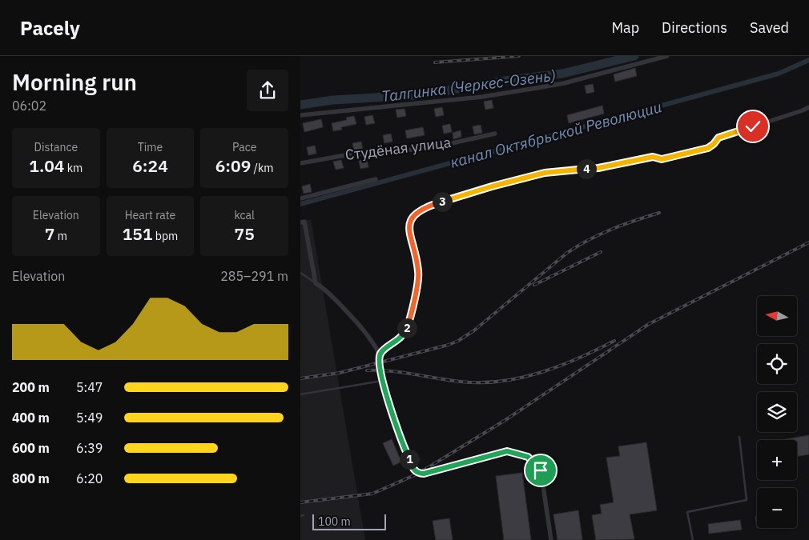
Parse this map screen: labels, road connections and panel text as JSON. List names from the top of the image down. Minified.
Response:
{"streets":{"street":["Студёная улица"]},"water":["Талгинка (Черкес-Озень)","канал Октябрьской Революции"],"scale_bar":"100 m","north":"left","page":{"header":"Pacely","nav":["Map","Directions","Saved"],"heading":["Morning run","06:02"],"stats":[["Distance","1.04 km"],["Time","6:24"],["Pace","6:09 /km"],["Elevation","7 m"],["Heart rate","151 bpm"],["kcal","75"]],"pins":["4","3","2","1"],"chart":["Elevation","285–291 m"],"map_buttons":["+","−"],"list":[{"name":"200 m","note":"5:47"},{"name":"400 m","note":"5:49"},{"name":"600 m","note":"6:39"},{"name":"800 m","note":"6:20"}],"scale":"100 m"}}
